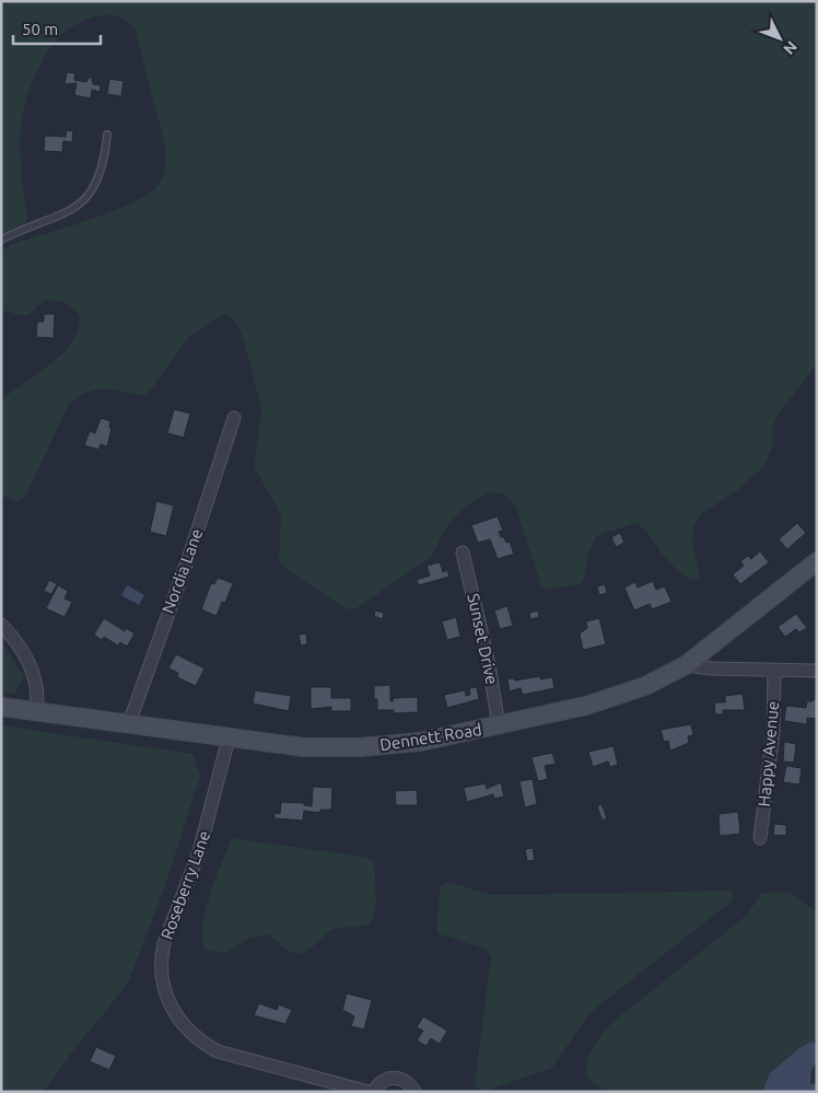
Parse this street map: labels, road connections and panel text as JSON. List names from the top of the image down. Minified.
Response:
{"streets":{"street":["Nordia Lane","Sunset Drive","Dennett Road","Happy Avenue","Roseberry Lane"]},"crossings":[["Nordia Lane","Dennett Road"],["Sunset Drive","Dennett Road"],["Dennett Road","Roseberry Lane"]],"scale_bar":"50 m","north":"bottom right"}
